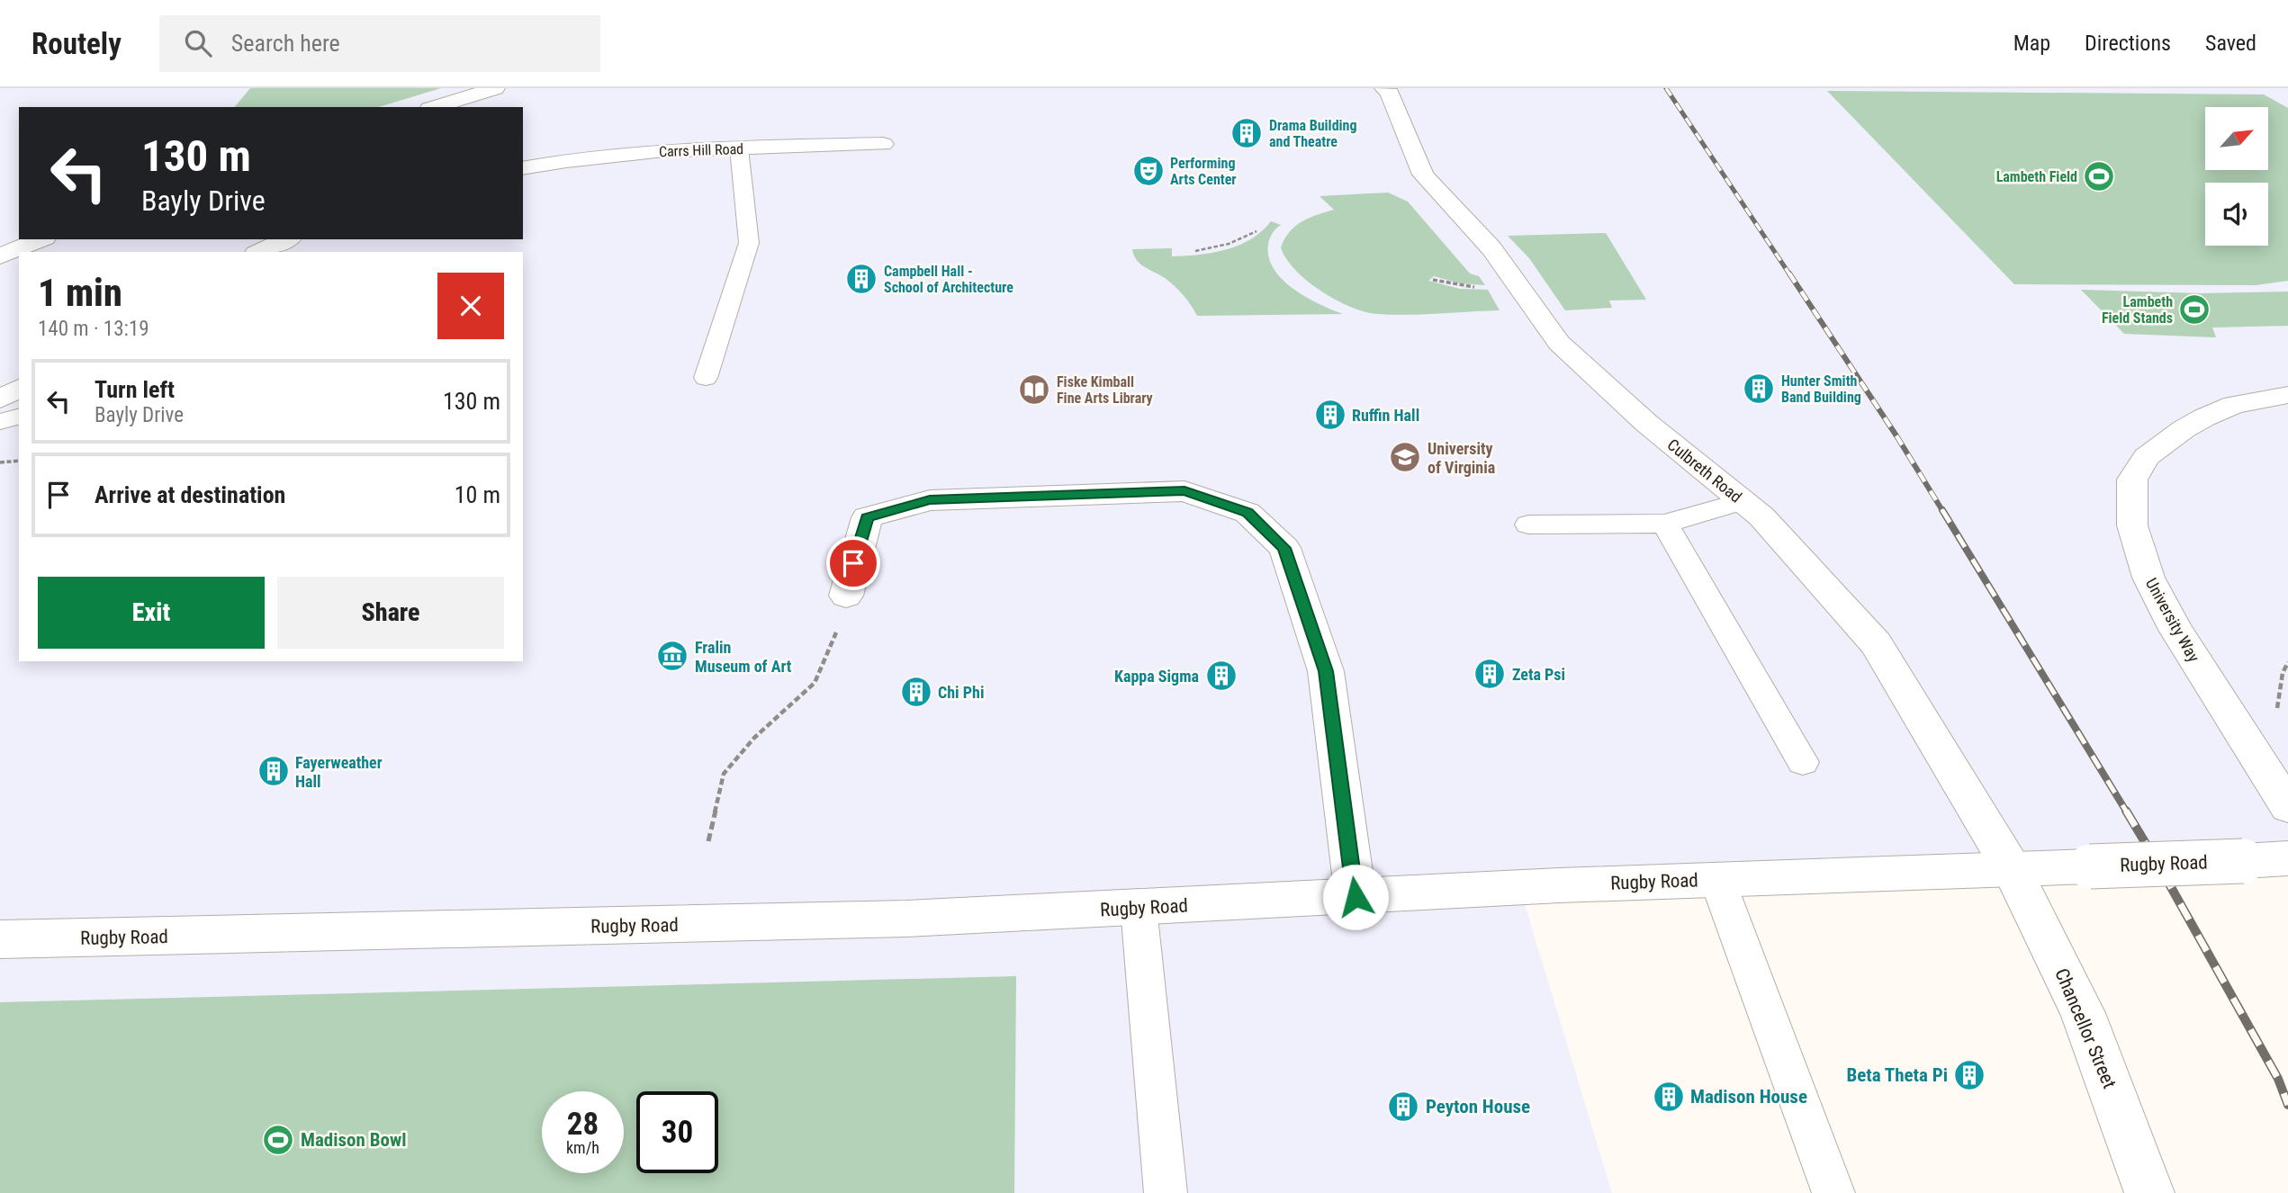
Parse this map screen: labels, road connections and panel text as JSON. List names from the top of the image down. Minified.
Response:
{"streets":{"street":["Carrs Hill Road","Culbreth Road","University Way","Rugby Road","Chancellor Street"]},"crossings":[["Culbreth Road","Rugby Road"],["Culbreth Road","Chancellor Street"],["Rugby Road","Chancellor Street"]],"places":{"building":["Drama Building and Theatre","Campbell Hall - School of Architecture","Hunter Smith Band Building","Ruffin Hall","Zeta Psi","Kappa Sigma","Chi Phi","Fayerweather Hall","Beta Theta Pi","Madison House","Peyton House"],"theatre":["Performing Arts Center"],"sports":["Lambeth Field","Lambeth Field Stands","Madison Bowl"],"library":["Fiske Kimball Fine Arts Library"],"school or university":["University of Virginia"],"museum":["Fralin Museum of Art"]},"north":"top right","page":{"header":"Routely","search":"Search here","nav":["Map","Directions","Saved"],"turn":["130 m","Bayly Drive"],"heading":["1 min","140 m · 13:19"],"list":[{"name":"Turn left","note":"Bayly Drive","value":"130 m"},{"name":"Arrive at destination","value":"10 m"}],"buttons":["Exit","Share"],"speed":"28 km/h","limit":"30"}}
